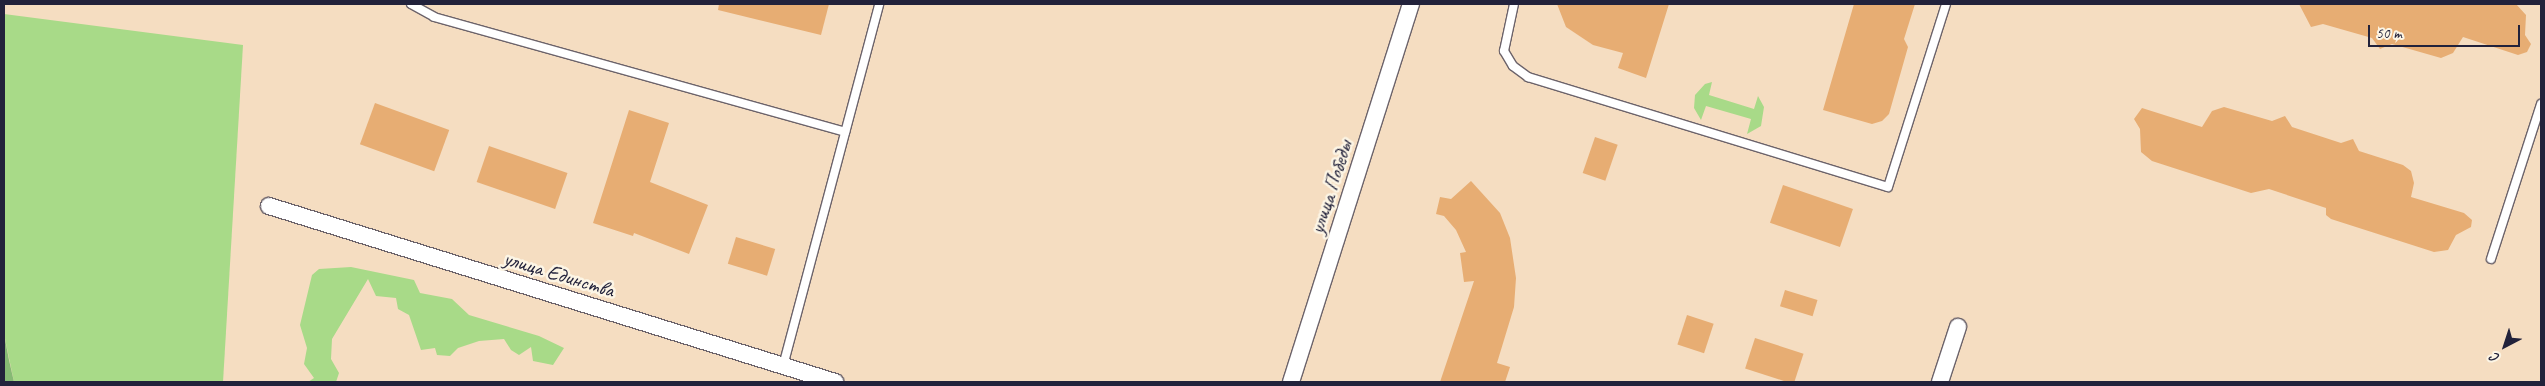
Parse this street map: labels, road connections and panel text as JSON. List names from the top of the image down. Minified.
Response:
{"streets":{"street":["улица Победы","улица Единства"]},"scale_bar":"50 m","north":"bottom left"}
